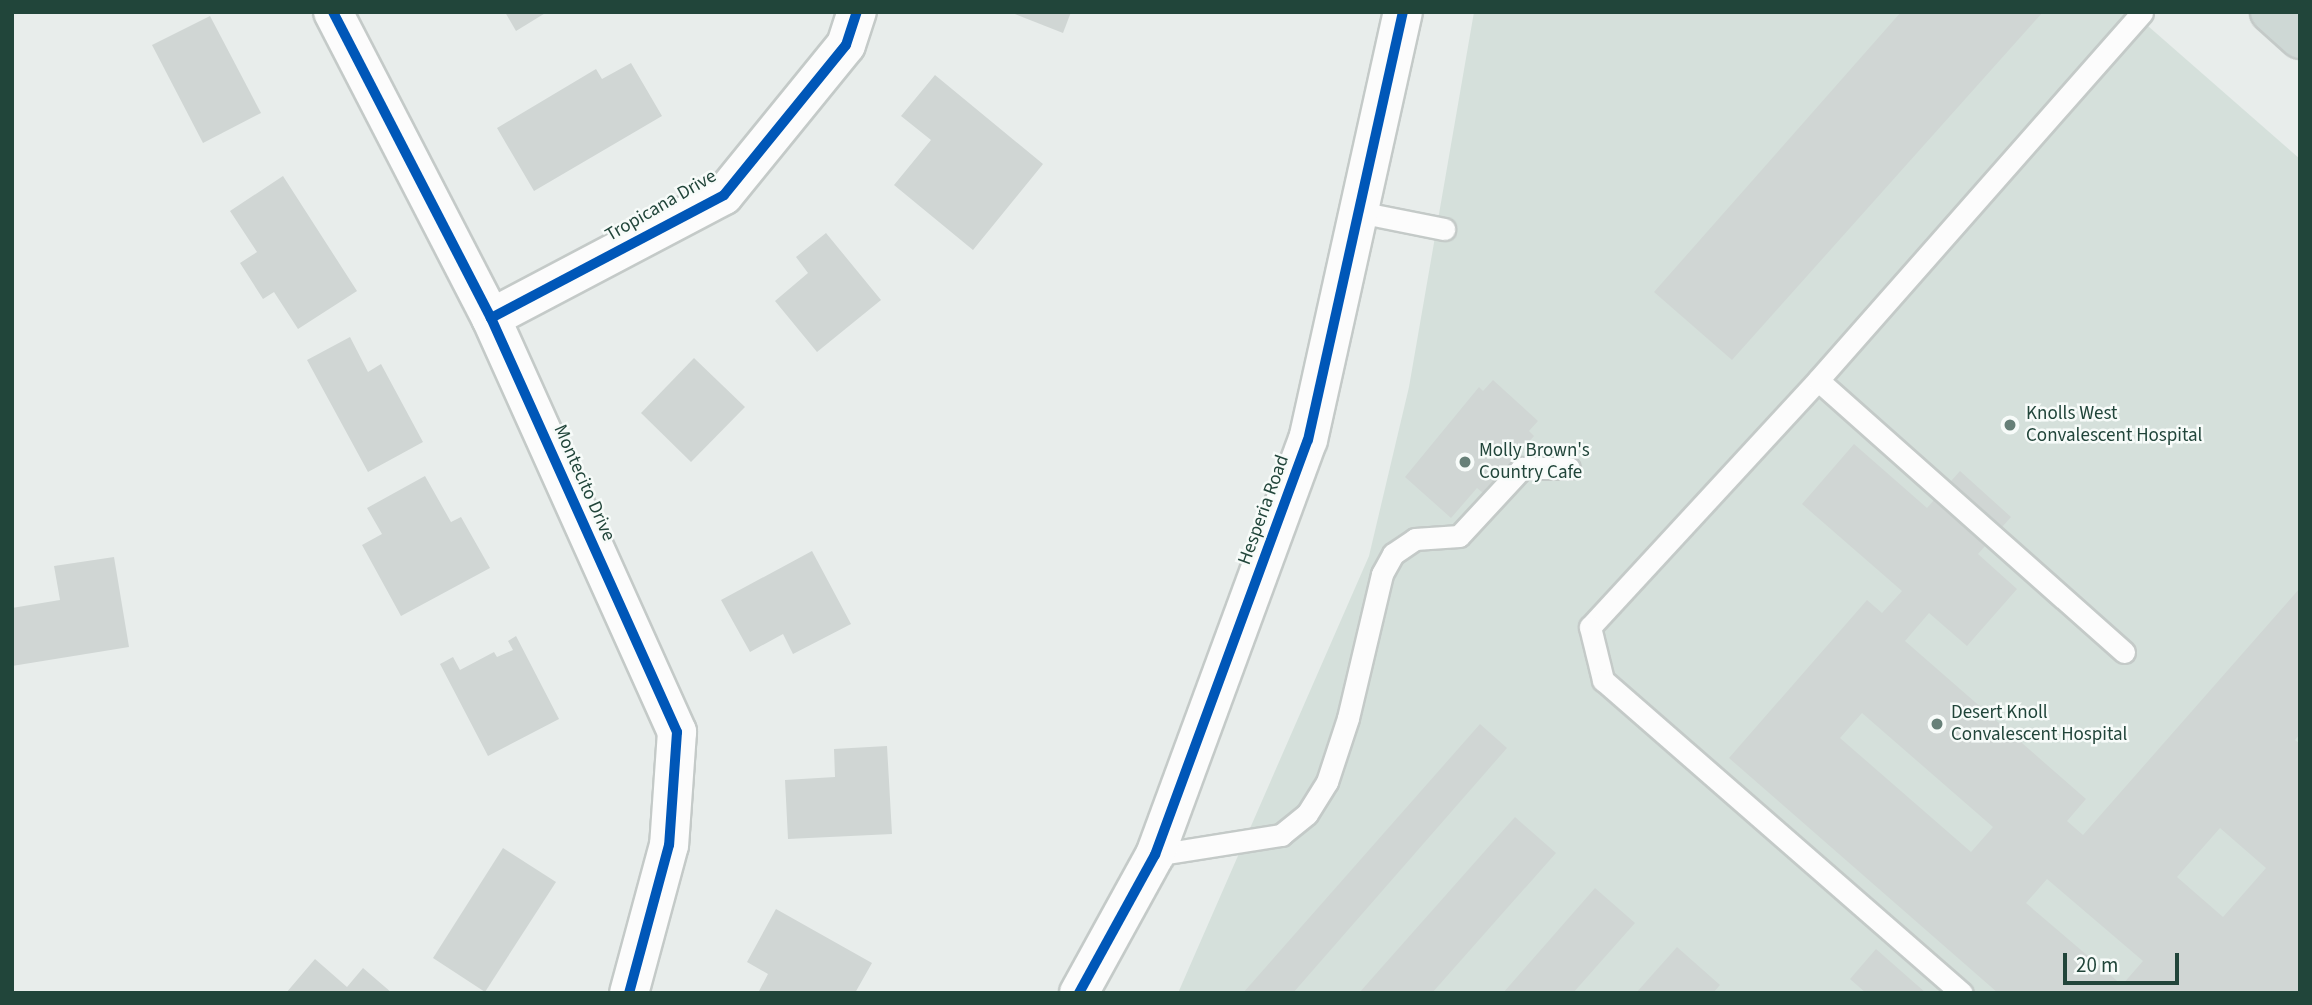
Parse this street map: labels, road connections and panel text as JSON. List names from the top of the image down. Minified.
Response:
{"streets":{"street":["Tropicana Drive","Montecito Drive","Hesperia Road"]},"crossings":[["Tropicana Drive","Montecito Drive"]],"places":["Knolls West Convalescent Hospital","Molly Brown's Country Cafe","Desert Knoll Convalescent Hospital"],"scale_bar":"20 m"}
